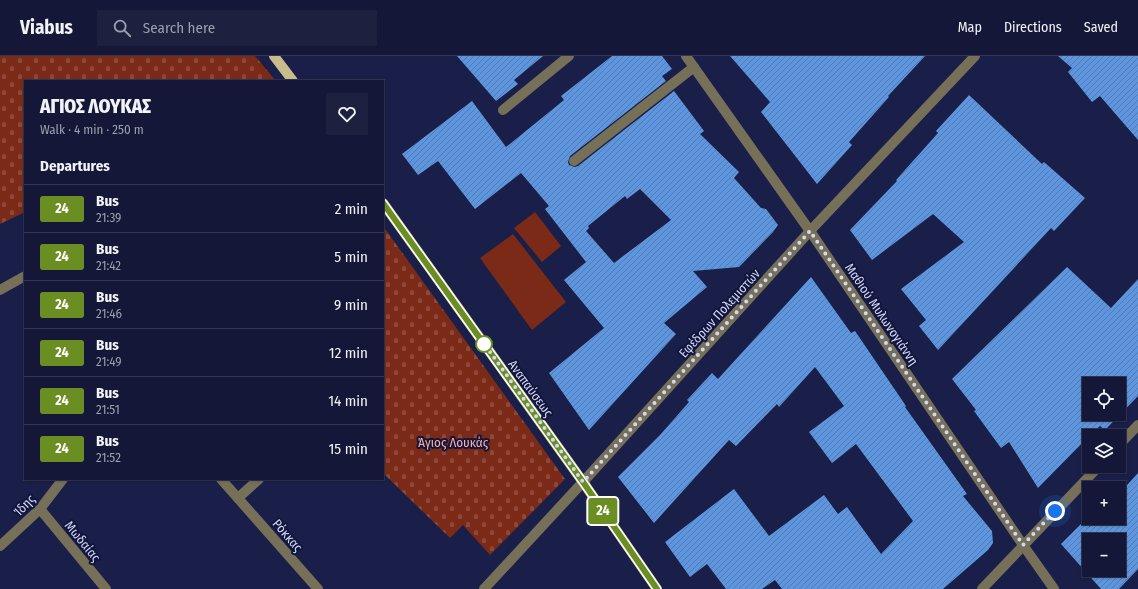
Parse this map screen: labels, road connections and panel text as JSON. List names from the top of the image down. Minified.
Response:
{"streets":{"main road":["Αναπαύσεως"],"street":["Εφέδρων Πολεμιστών","Μαθιού Μυλωνογιάννη","Ίδης","Ρόκκας","Μωδαίας"]},"crossings":[["Εφέδρων Πολεμιστών","Μαθιού Μυλωνογιάννη"],["Εφέδρων Πολεμιστών","Αναπαύσεως"],["Ίδης","Μωδαίας"]],"parks":["Άγιος Λουκάς"],"lines":["bus line 24"],"page":{"header":"Viabus","search":"Search here","nav":["Map","Directions","Saved"],"on_map":"24","heading":[["ΑΓΙΟΣ ΛΟΥΚΑΣ","Walk · 4 min · 250 m"],"Departures"],"list":[{"mark":"24","name":"Bus","note":"21:39","value":"2 min"},{"mark":"24","name":"Bus","note":"21:42","value":"5 min"},{"mark":"24","name":"Bus","note":"21:46","value":"9 min"},{"mark":"24","name":"Bus","note":"21:49","value":"12 min"},{"mark":"24","name":"Bus","note":"21:51","value":"14 min"},{"mark":"24","name":"Bus","note":"21:52","value":"15 min"}],"map_buttons":["+","−"]}}
